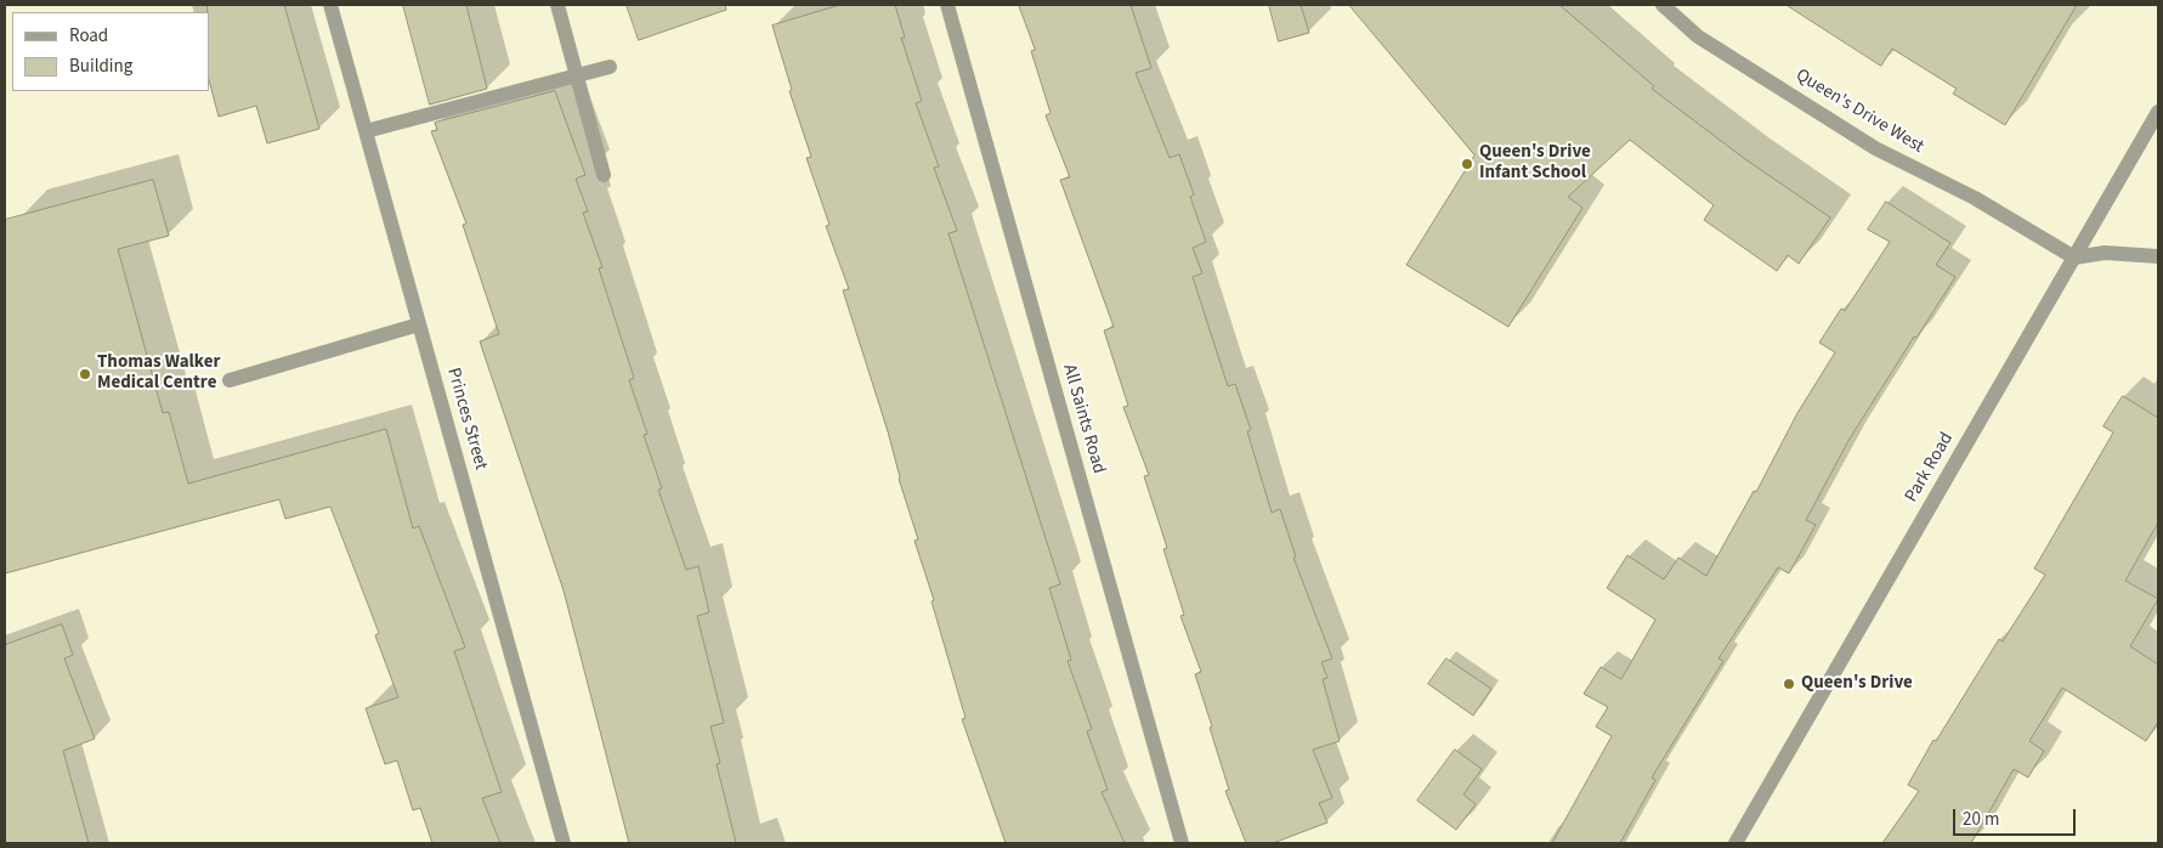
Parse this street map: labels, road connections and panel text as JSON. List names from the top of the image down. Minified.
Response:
{"streets":{"street":["Queen's Drive West","Princes Street","All Saints Road","Park Road"]},"crossings":[["Queen's Drive West","Park Road"]],"places":["Queen's Drive Infant School","Thomas Walker Medical Centre","Queen's Drive"],"legend":["Road","Building"],"scale_bar":"20 m"}
